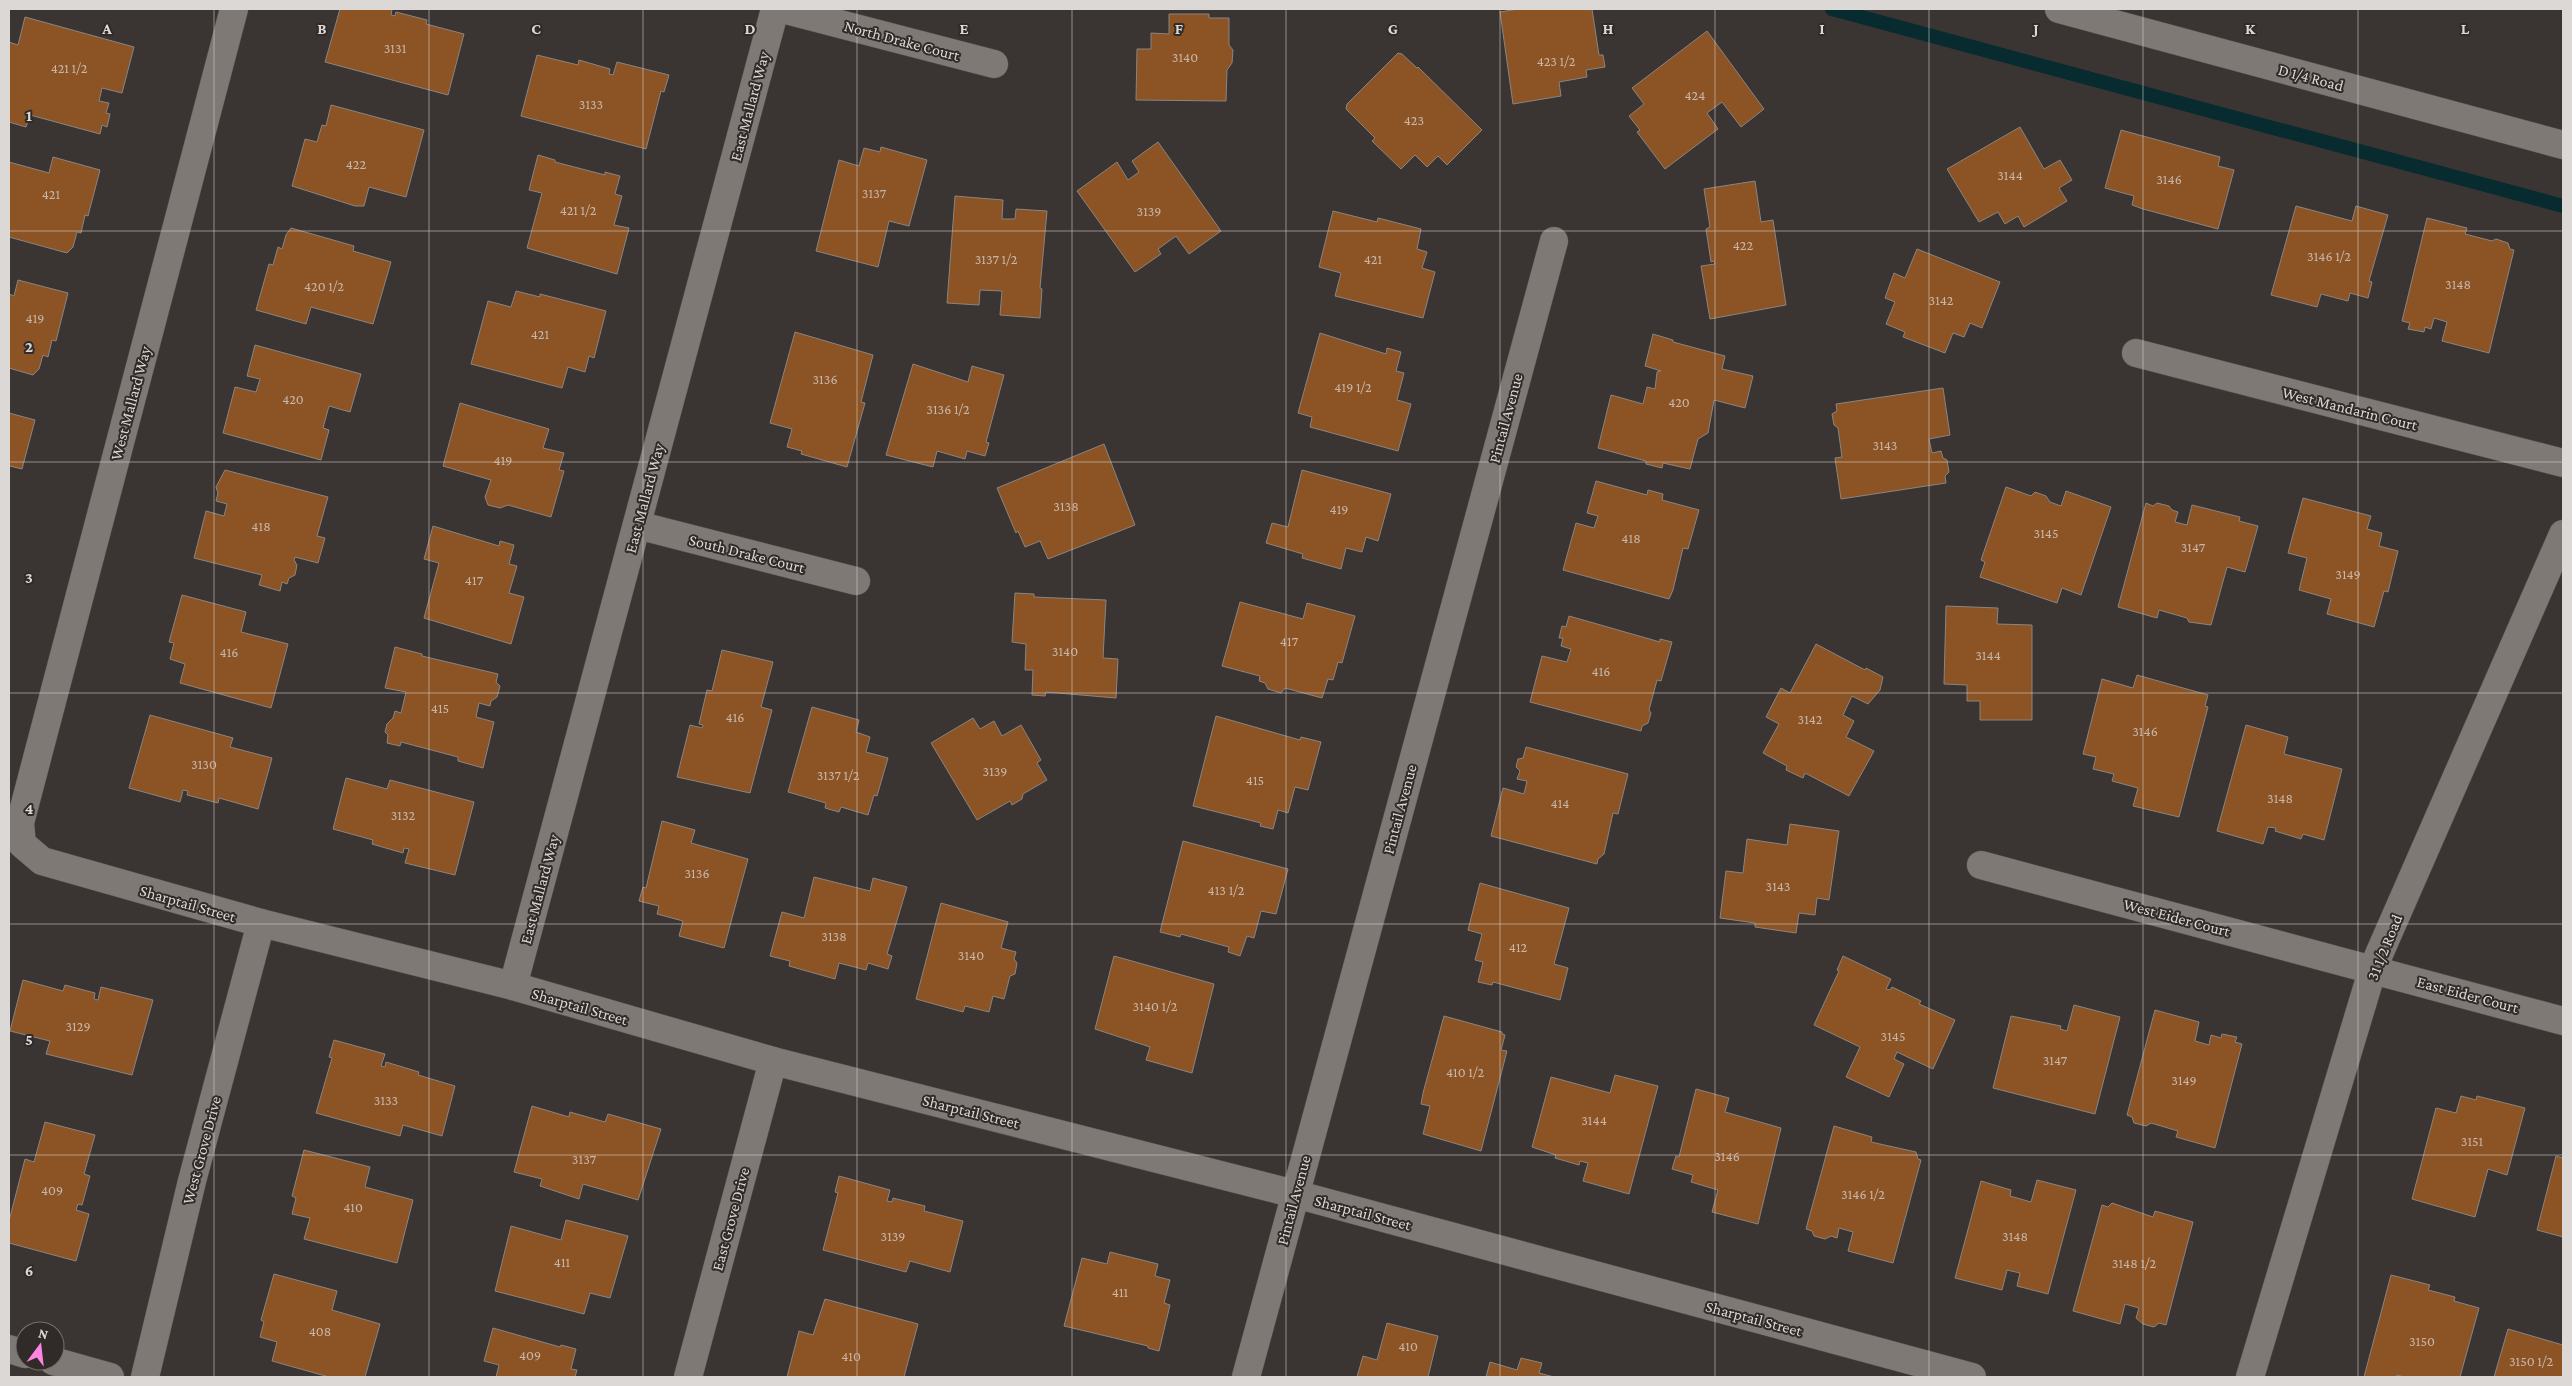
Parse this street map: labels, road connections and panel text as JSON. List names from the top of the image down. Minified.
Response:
{"streets":{"street":["North Drake Court","D 1/4 Road","East Mallard Way","West Mallard Way","West Mandarin Court","Pintail Avenue","South Drake Court","Sharptail Street","West Eider Court","31 1/2 Road","East Eider Court","West Grove Drive","East Grove Drive"]},"crossings":[["East Mallard Way","South Drake Court"],["East Mallard Way","Sharptail Street"],["West Mallard Way","Sharptail Street"],["Pintail Avenue","Sharptail Street"],["Sharptail Street","West Grove Drive"],["Sharptail Street","East Grove Drive"],["West Eider Court","31 1/2 Road"],["West Eider Court","East Eider Court"],["31 1/2 Road","East Eider Court"]],"house_numbers":["3131","3140","423 1/2","421 1/2","424","3133","423","422","3144","3146","3137","421","421 1/2","3139","422","3146 1/2","3137 1/2","421","3148","420 1/2","3142","419","421","3136","419 1/2","420","420","3136 1/2","3143","419","3138","419","418","3145","418","3147","3149","417","417","3140","416","3144","416","415","416","3142","3146","3130","3139","3137 1/2","415","3148","414","3132","3136","3143","413 1/2","3138","412","3140","3140 1/2","3129","3145","3147","410 1/2","3149","3133","3144","3151","3146","3137","409","3146 1/2","410","3139","3148","411","3148 1/2","411","408","3150","410","409","410","3150 1/2"],"north":"top","grid":{"columns":["A","B","C","D","E","F","G","H","I","J","K","L"],"rows":["1","2","3","4","5","6"]}}
